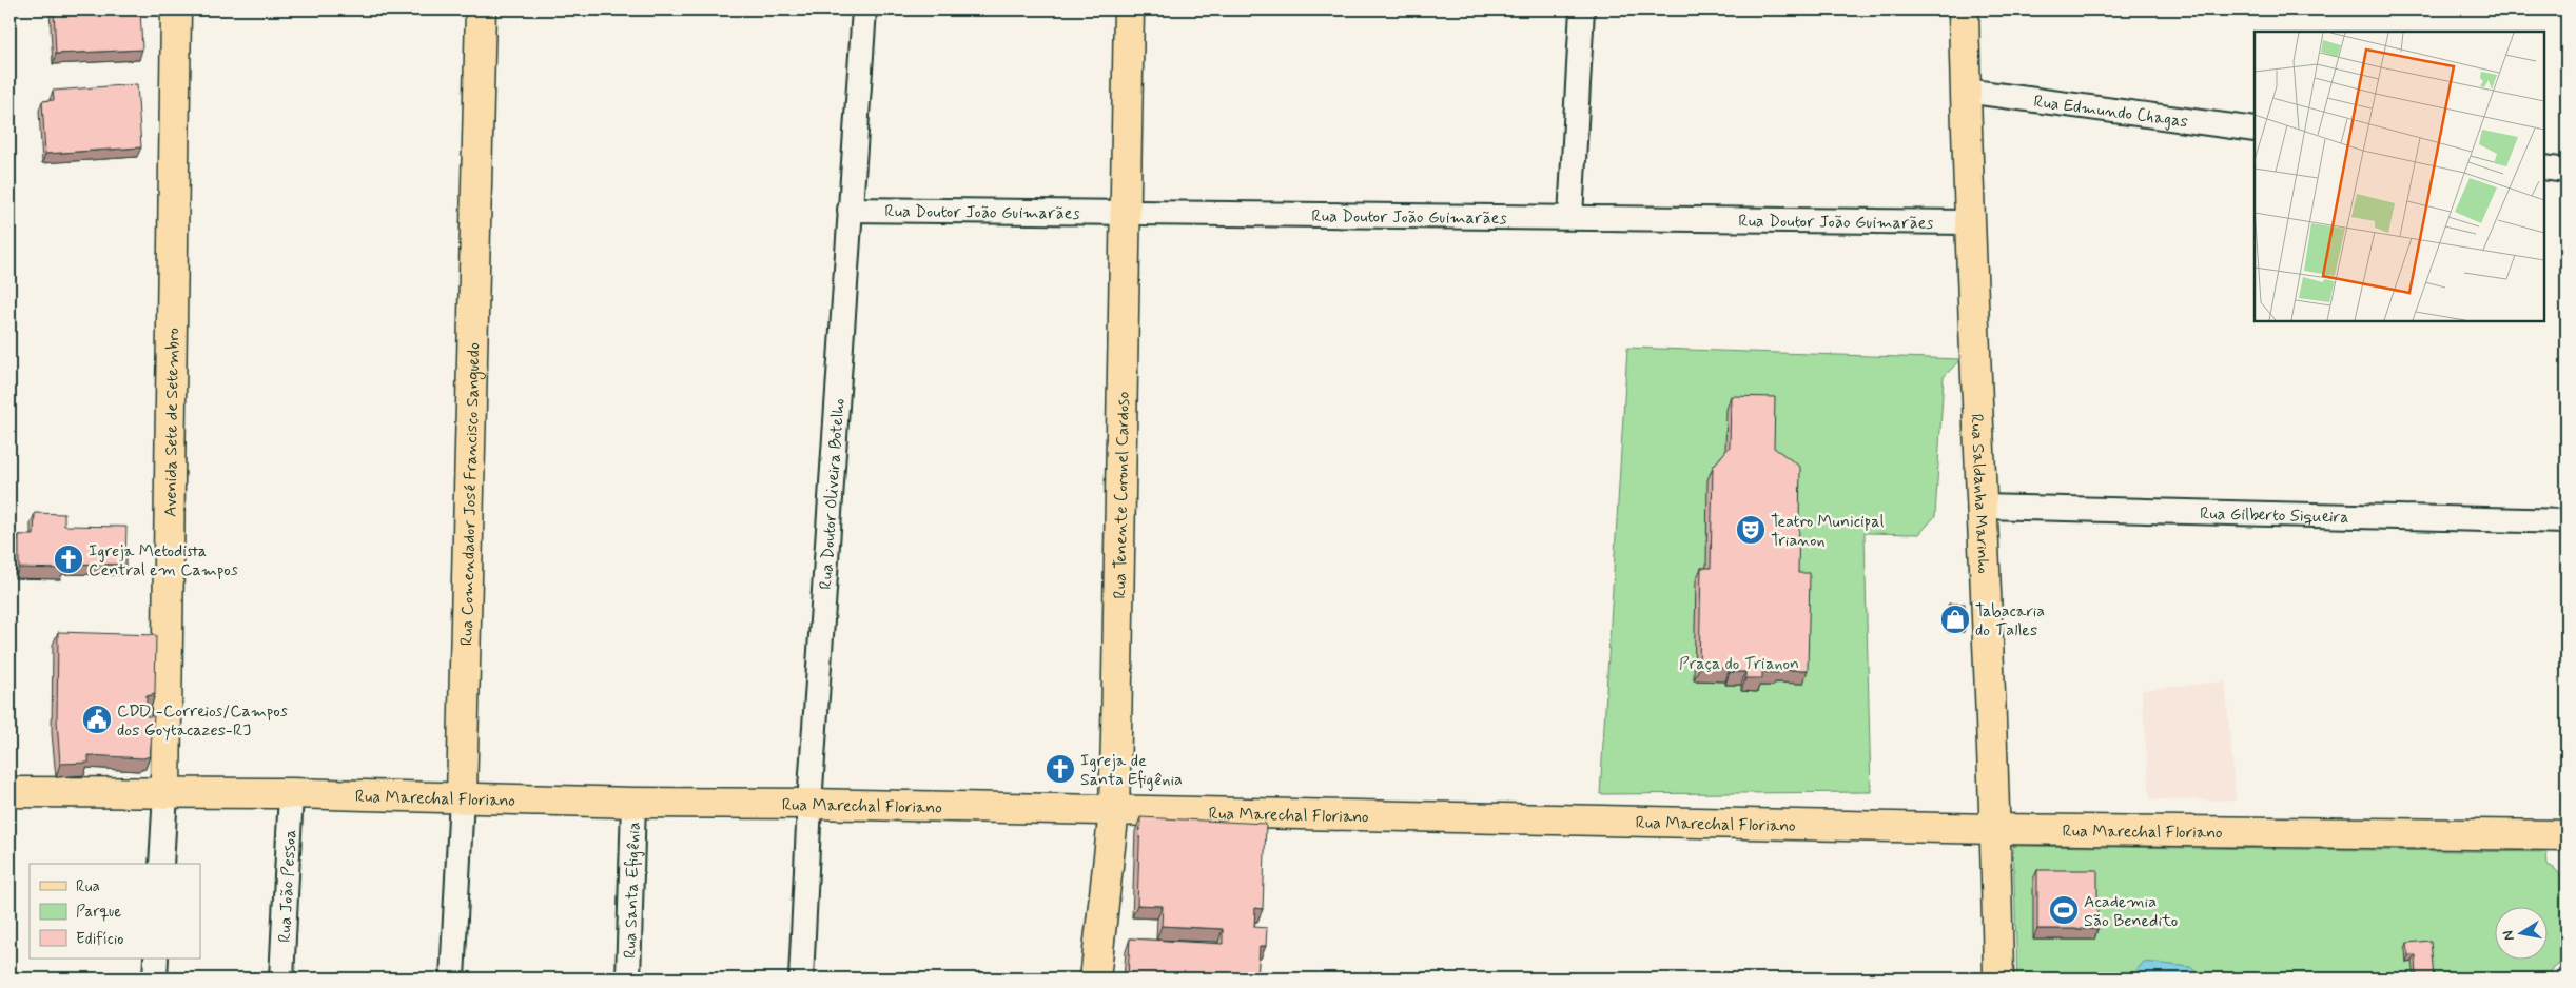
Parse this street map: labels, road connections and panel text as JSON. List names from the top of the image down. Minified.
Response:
{"streets":{"main road":["Avenida Sete de Setembro","Rua Comendador José Francisco Sanguedo","Rua Tenente Coronel Cardoso","Rua Saldanha Marinho","Rua Marechal Floriano"],"street":["Rua Edmundo Chagas","Rua Doutor João Guimarães","Rua Doutor Oliveira Botelho","Rua Gilberto Siqueira","Rua João Pessoa","Rua Santa Efigênia"]},"crossings":[["Rua Edmundo Chagas","Rua Saldanha Marinho"],["Rua Doutor João Guimarães","Rua Doutor Oliveira Botelho"],["Rua Doutor João Guimarães","Rua Tenente Coronel Cardoso"],["Rua Doutor João Guimarães","Rua Saldanha Marinho"],["Avenida Sete de Setembro","Rua Marechal Floriano"],["Rua Comendador José Francisco Sanguedo","Rua Marechal Floriano"],["Rua Doutor Oliveira Botelho","Rua Marechal Floriano"],["Rua Tenente Coronel Cardoso","Rua Marechal Floriano"],["Rua Saldanha Marinho","Rua Gilberto Siqueira"],["Rua Saldanha Marinho","Rua Marechal Floriano"],["Rua Marechal Floriano","Rua João Pessoa"],["Rua Marechal Floriano","Rua Santa Efigênia"]],"parks":["Praça do Trianon"],"places":{"theatre":["Teatro Municipal Trianon"],"church":["Igreja Metodista Central em Campos","Igreja de Santa Efigênia"],"shop":["Tabacaria do Talles"],"public building":["CDD -Correios/Campos dos Goytacazes-RJ"],"sports":["Academia São Benedito"]},"legend":["Rua","Parque","Edifício"],"north":"left"}
